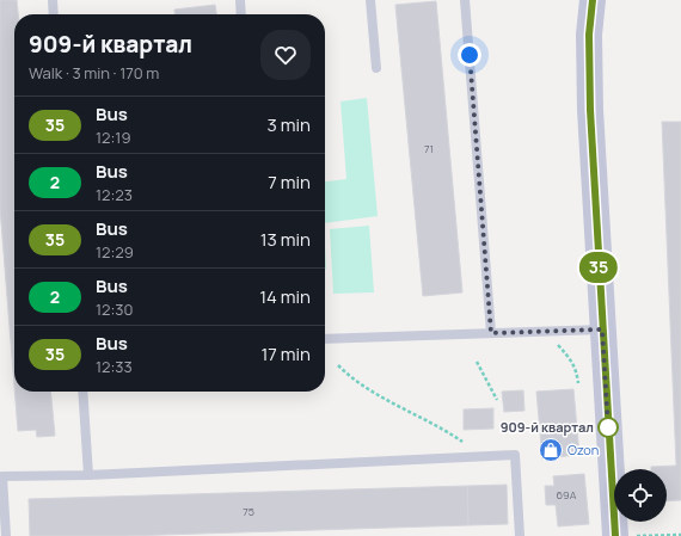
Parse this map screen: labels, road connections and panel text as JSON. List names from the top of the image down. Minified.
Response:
{"places":{"other":["909-й квартал"],"shop":["Ozon"]},"lines":["bus line 35"],"house_numbers":["71","69А","75"],"page":{"on_map":"35","heading":["909-й квартал","Walk · 3 min · 170 m"],"list":[{"mark":"35","name":"Bus","note":"12:19","value":"3 min"},{"mark":"2","name":"Bus","note":"12:23","value":"7 min"},{"mark":"35","name":"Bus","note":"12:29","value":"13 min"},{"mark":"2","name":"Bus","note":"12:30","value":"14 min"},{"mark":"35","name":"Bus","note":"12:33","value":"17 min"}]}}
